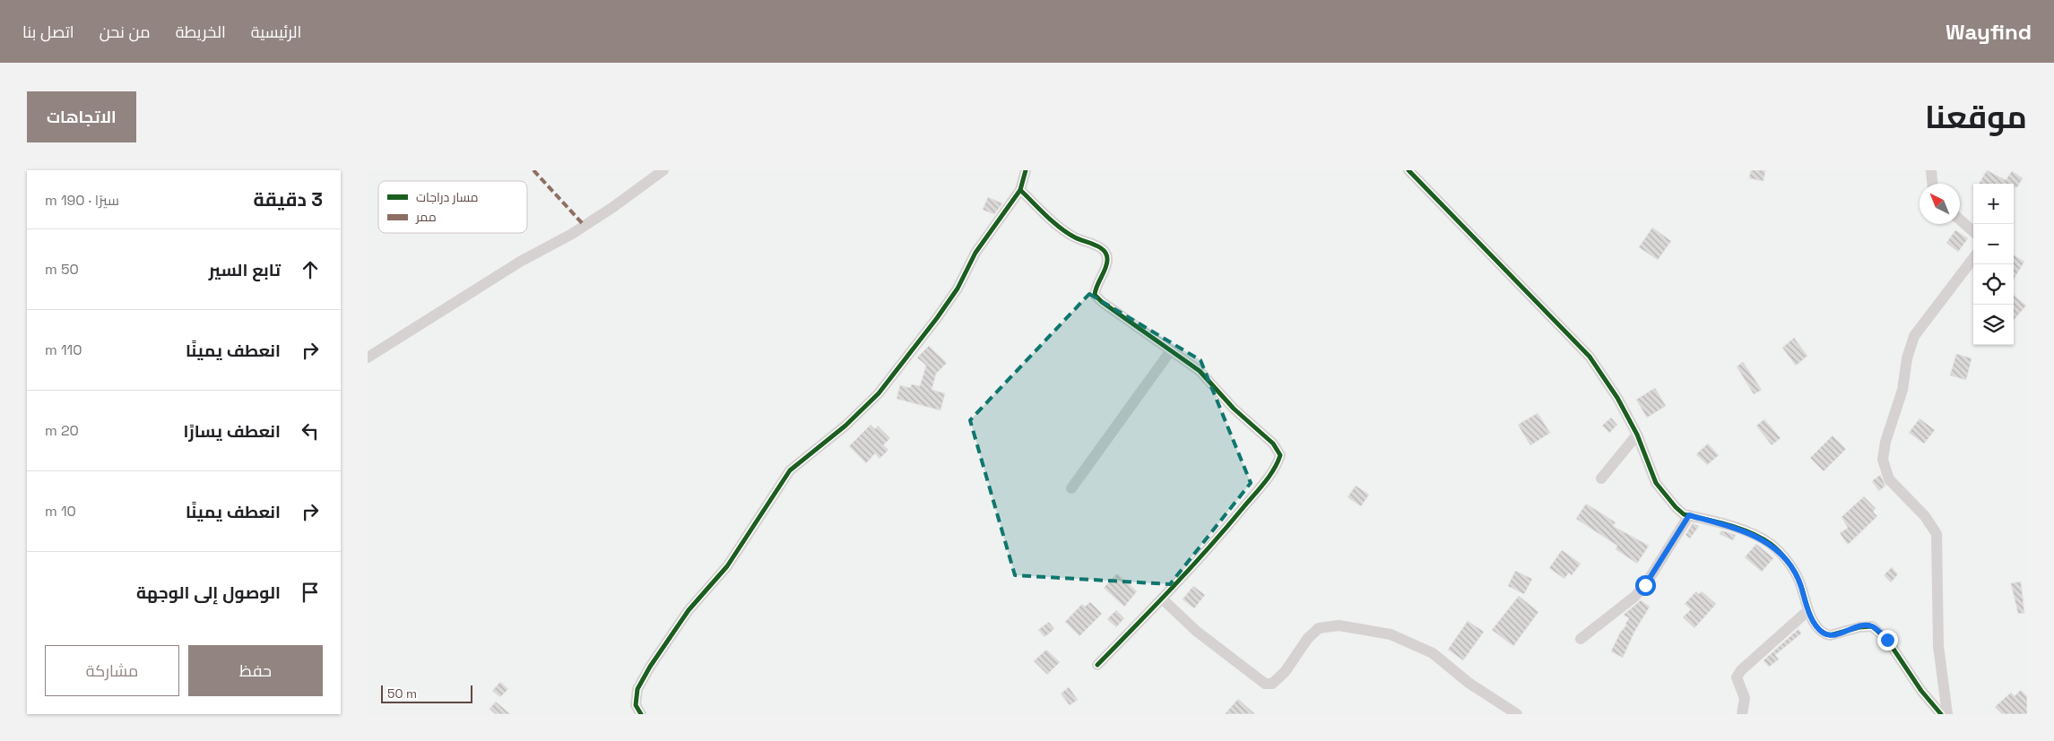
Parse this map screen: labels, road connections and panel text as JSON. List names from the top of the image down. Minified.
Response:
{"legend":["مسار دراجات","ممر"],"scale_bar":"50 m","north":"top left","page":{"header":"Wayfind","nav":["الرئيسية","الخريطة","من نحن","اتصل بنا"],"title":"موقعنا","buttons":["الاتجاهات",["حفظ","مشاركة"]],"heading":["3 دقيقة","سيرًا · 190 m"],"map_buttons":["+","−"],"list":[["تابع السير","50 m"],["انعطف يمينًا","110 m"],["انعطف يسارًا","20 m"],["انعطف يمينًا","10 m"],"الوصول إلى الوجهة"],"scale":"50 m"}}
